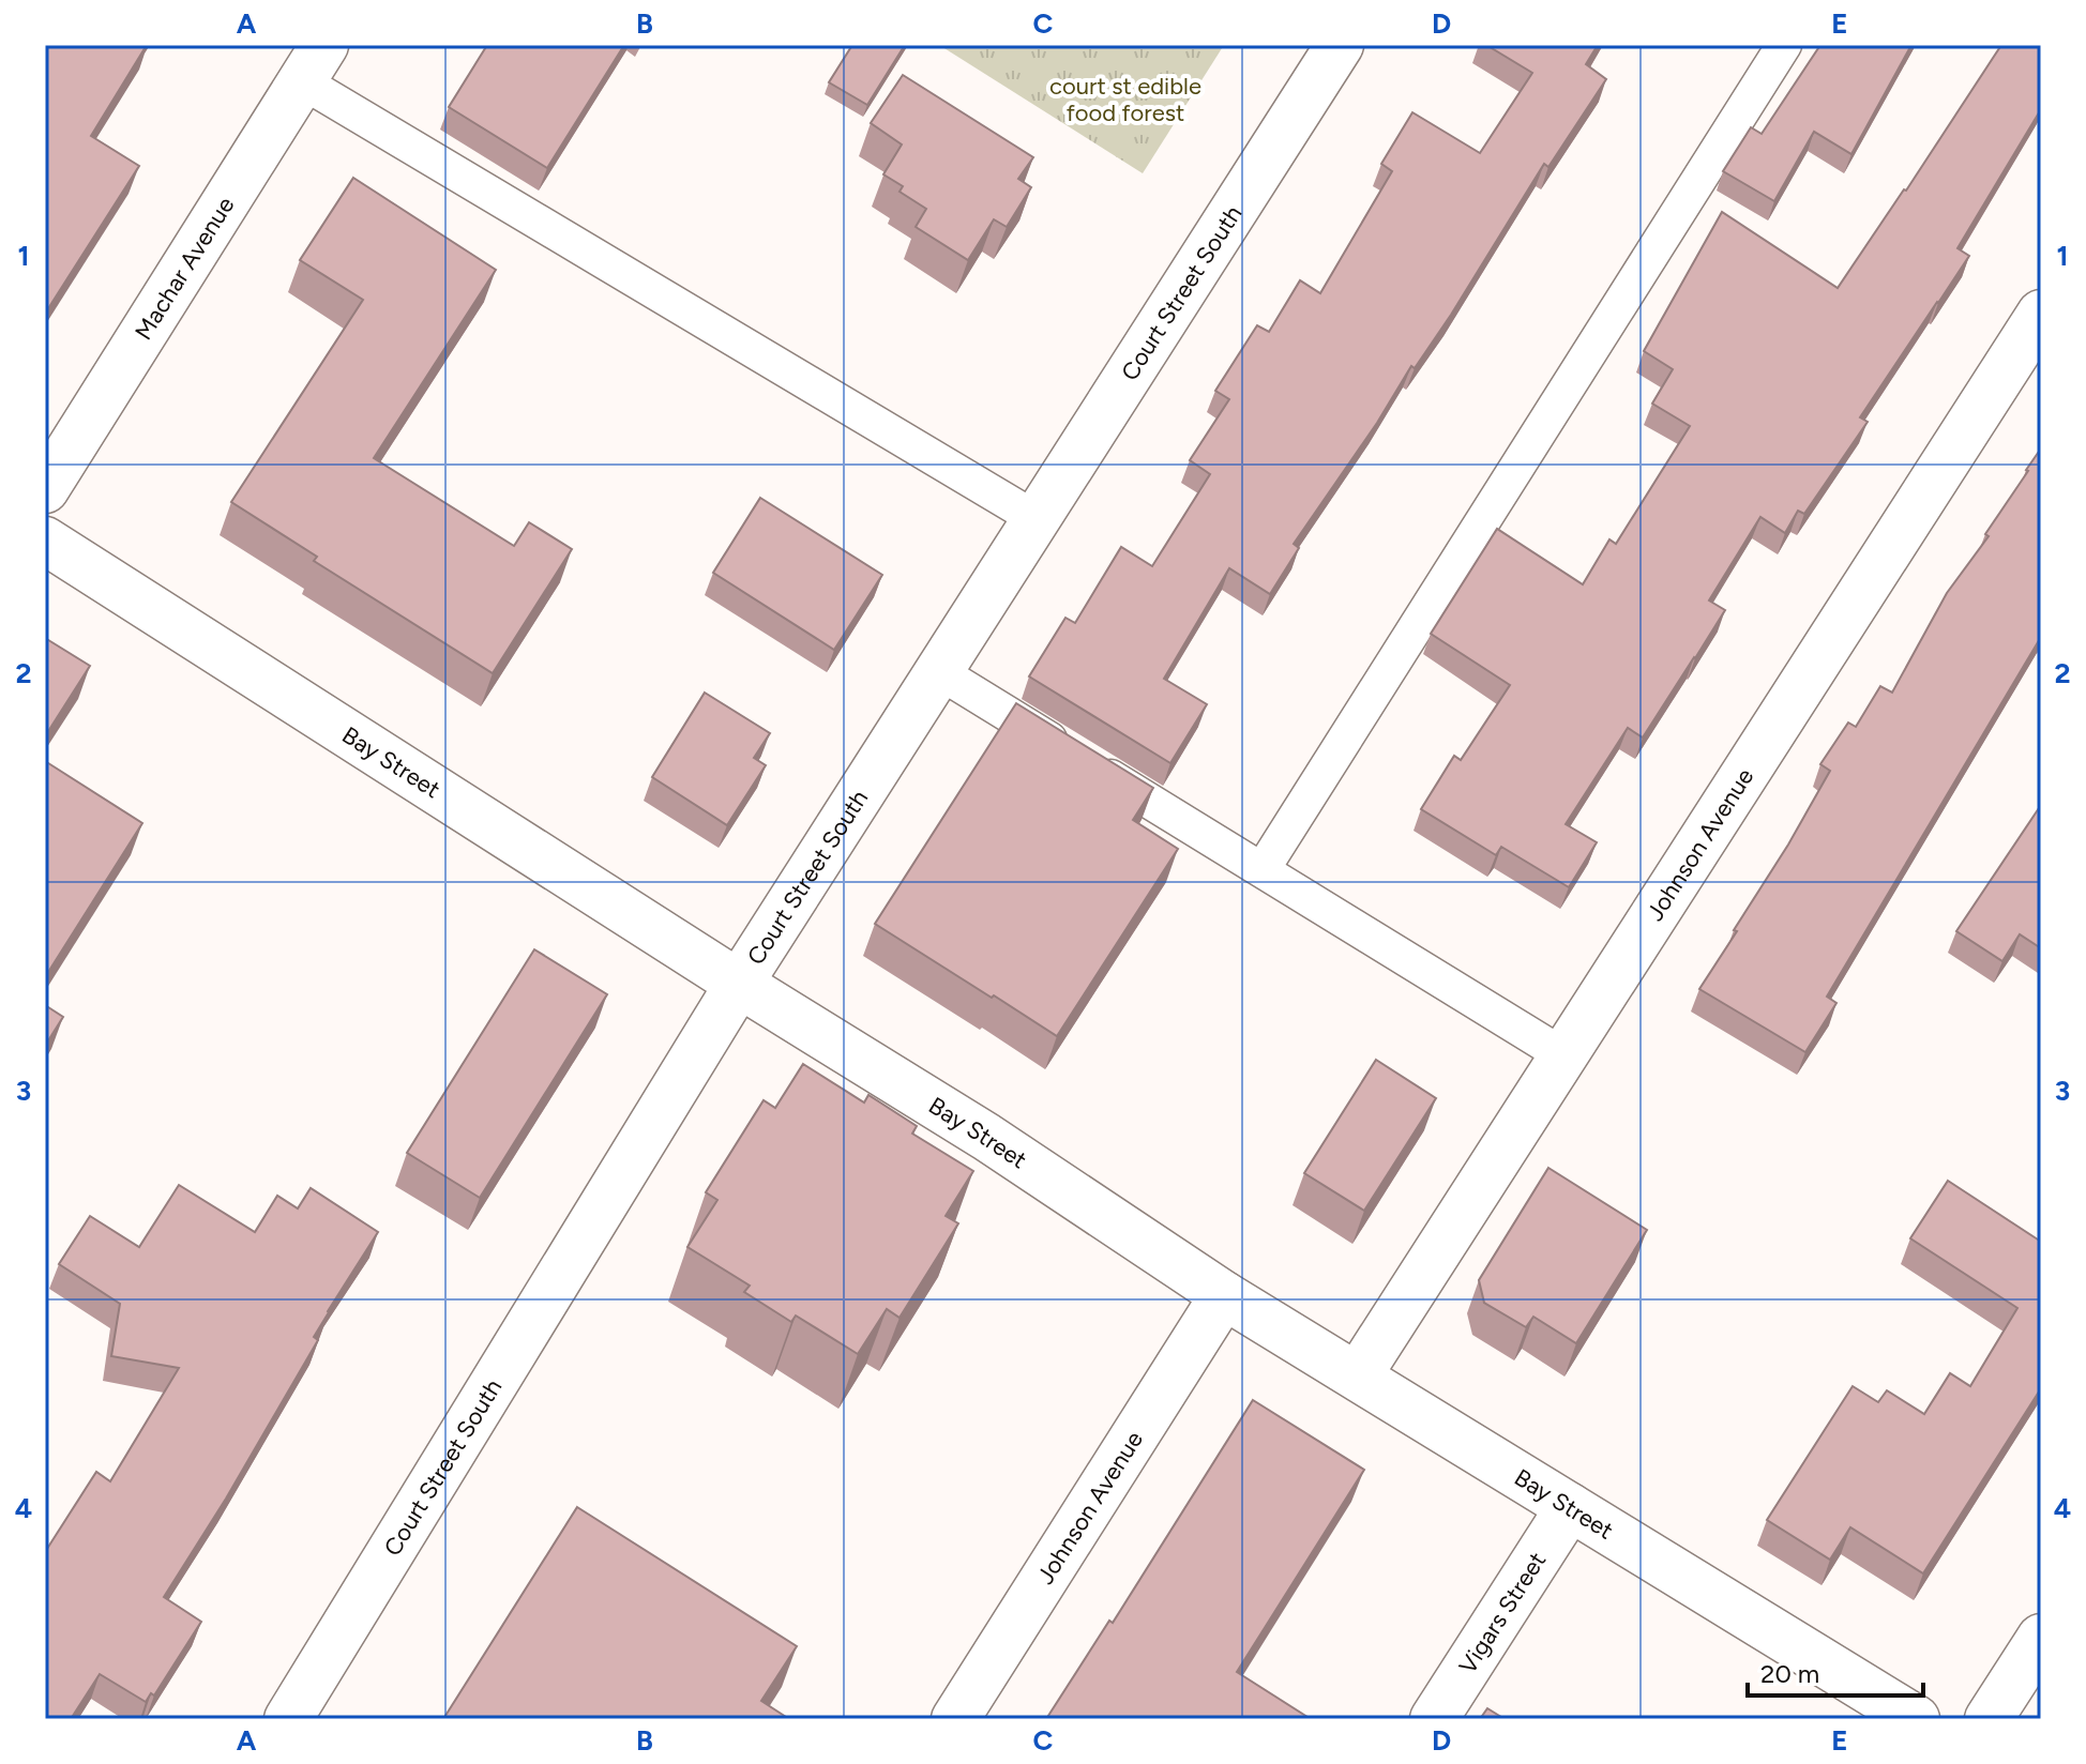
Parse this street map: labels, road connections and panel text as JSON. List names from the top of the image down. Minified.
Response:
{"streets":{"street":["Machar Avenue","Court Street South","Bay Street","Johnson Avenue","Vigars Street"]},"crossings":[["Court Street South","Bay Street"],["Bay Street","Johnson Avenue"],["Bay Street","Vigars Street"]],"parks":["court st edible food forest"],"scale_bar":"20 m","grid":{"columns":["A","B","C","D","E"],"rows":["1","2","3","4"]}}
